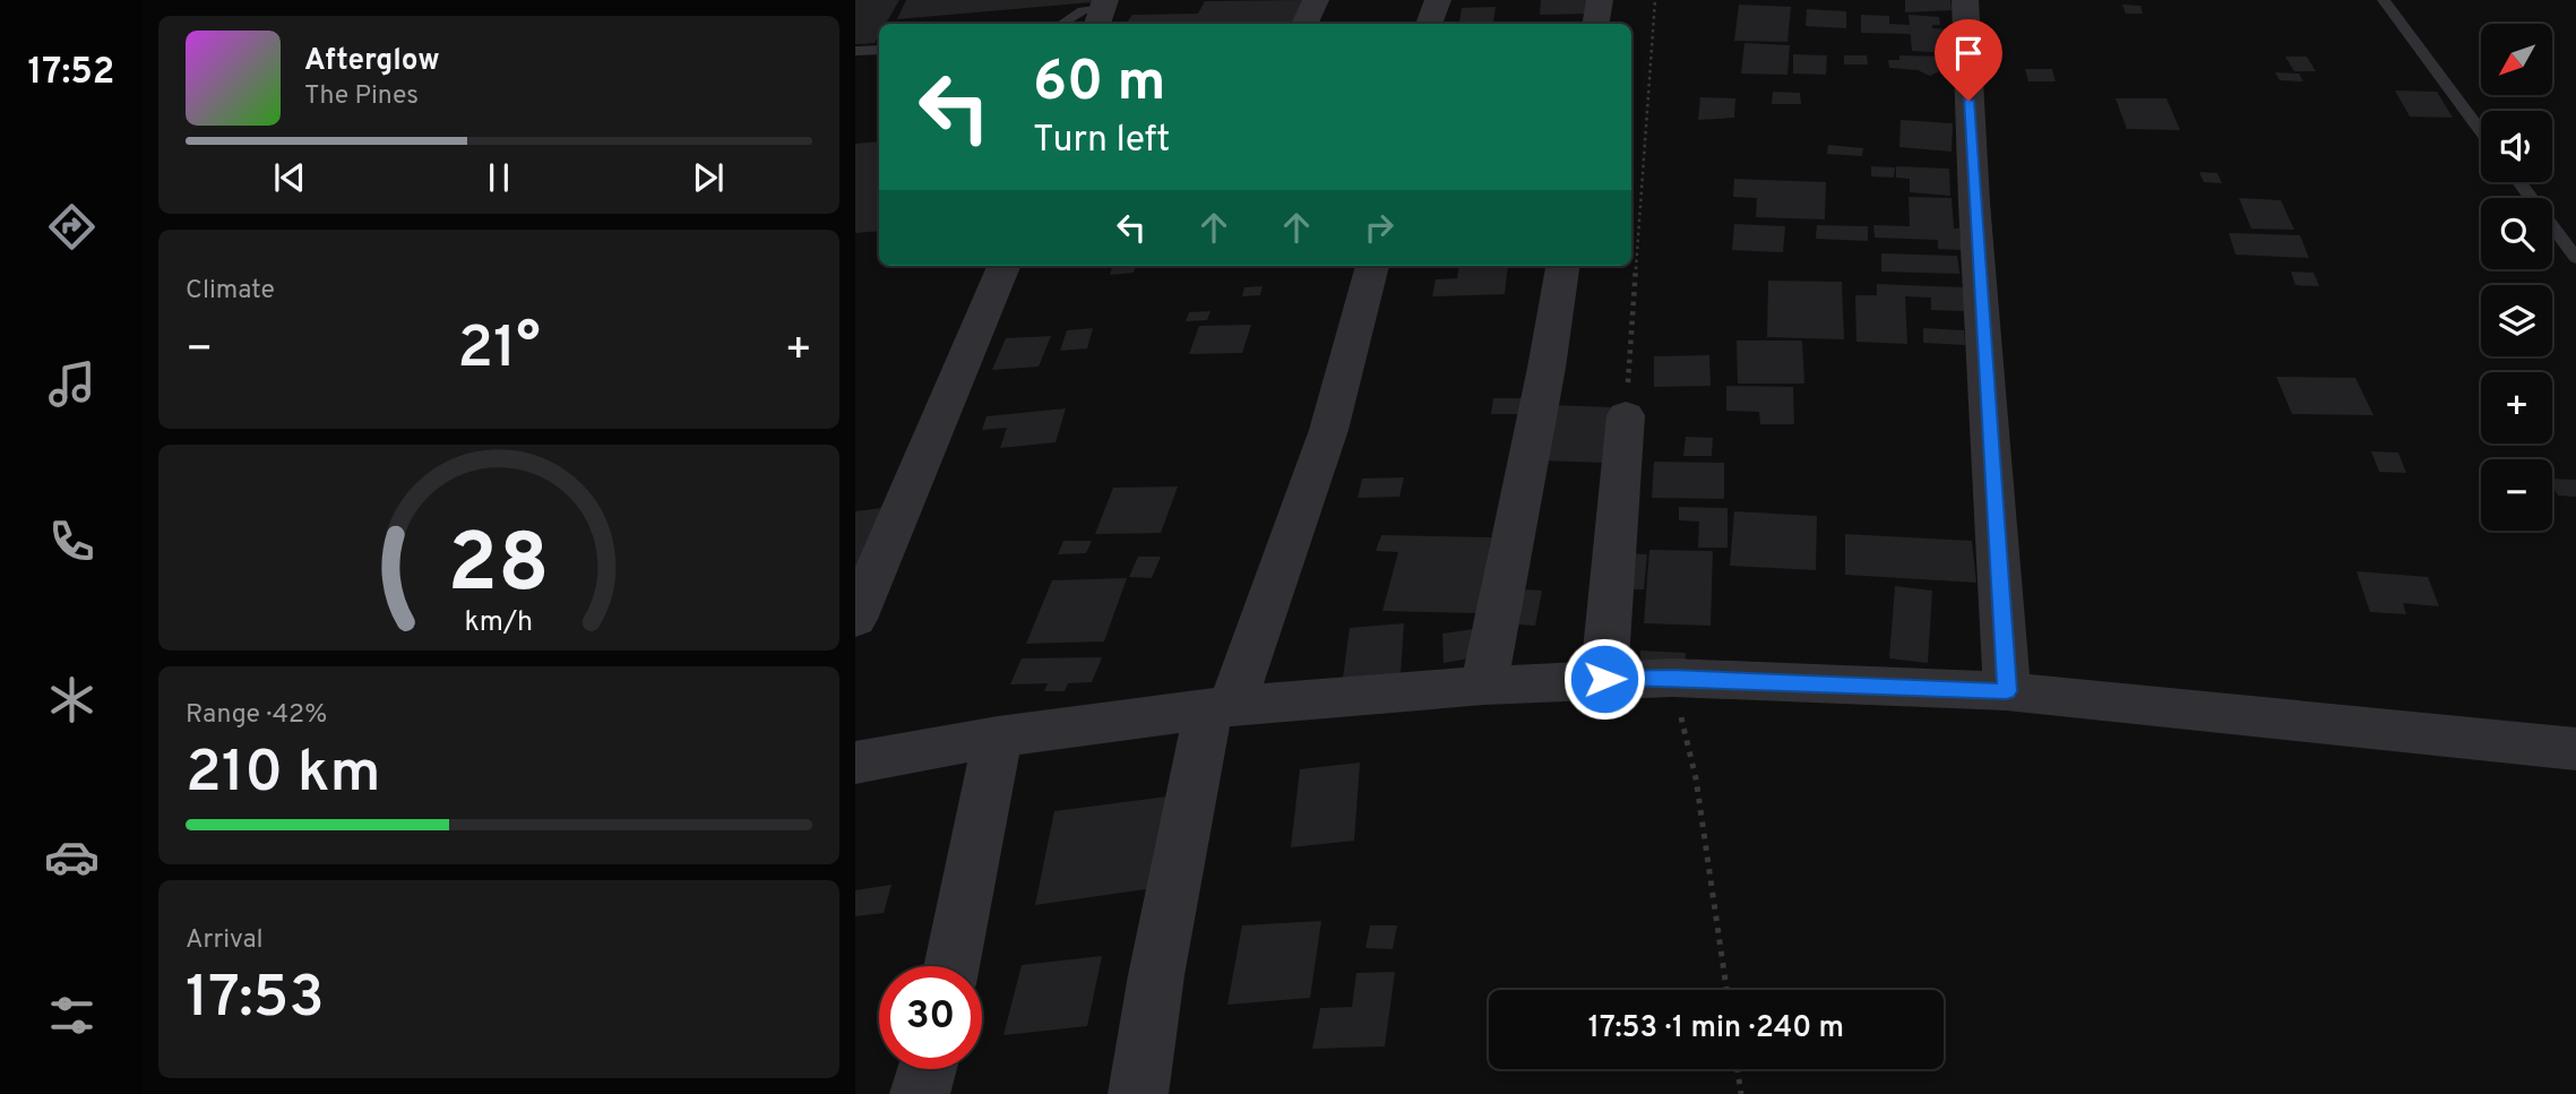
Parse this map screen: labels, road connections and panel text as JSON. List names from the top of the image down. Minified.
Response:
{"north":"bottom left","page":{"tabs":"17:52","map_buttons":["+","−"],"turn":["60 m","Turn left"],"song":["Afterglow","The Pines"],"tile":["Climate",["Range · 42%","210 km"],["Arrival","17:53"]],"heat":["−","21°","+"],"limit":"30","trip":"17:53 · 1 min · 240 m","gauge":["28","km/h"]}}
